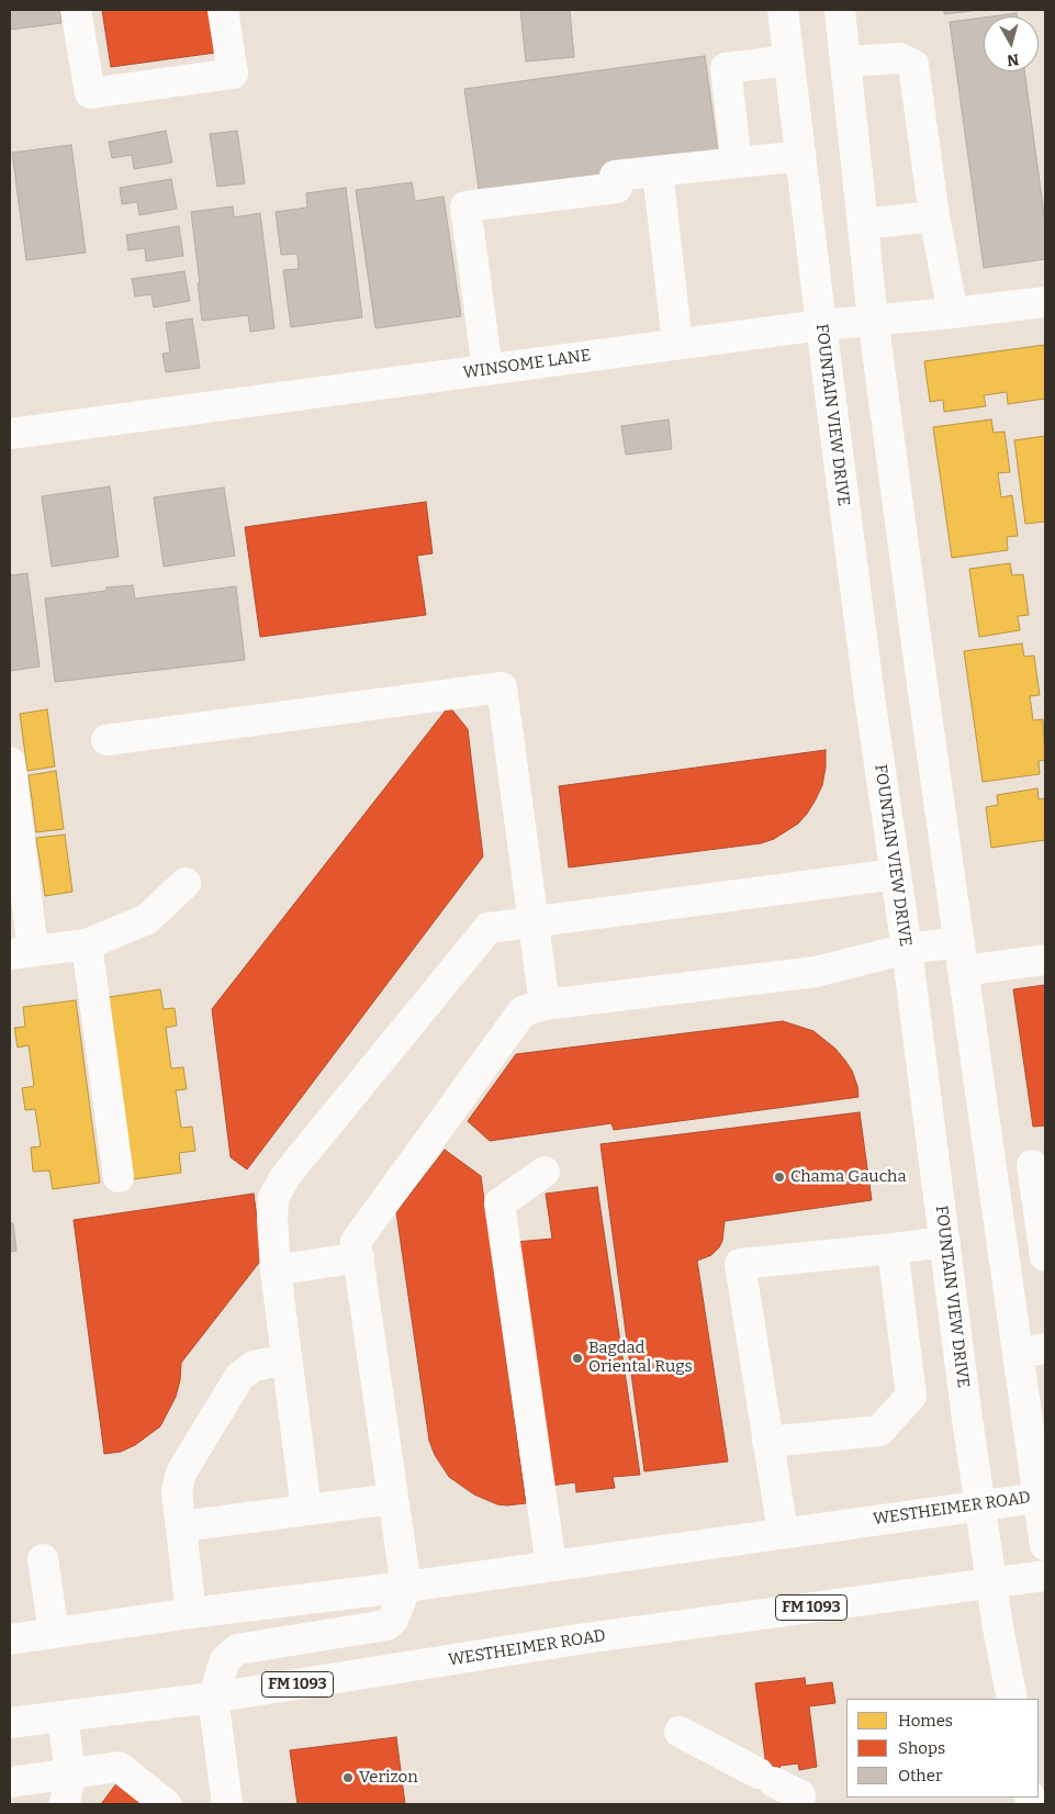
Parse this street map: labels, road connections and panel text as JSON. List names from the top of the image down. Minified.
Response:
{"streets":{"main road":["WINSOME LANE","FOUNTAIN VIEW DRIVE","WESTHEIMER ROAD","FM 1093"]},"crossings":[["WINSOME LANE","FOUNTAIN VIEW DRIVE"],["FOUNTAIN VIEW DRIVE","WESTHEIMER ROAD"]],"places":["Chama Gaucha","Bagdad Oriental Rugs","Verizon"],"legend":["Homes","Shops","Other"],"north":"bottom"}
